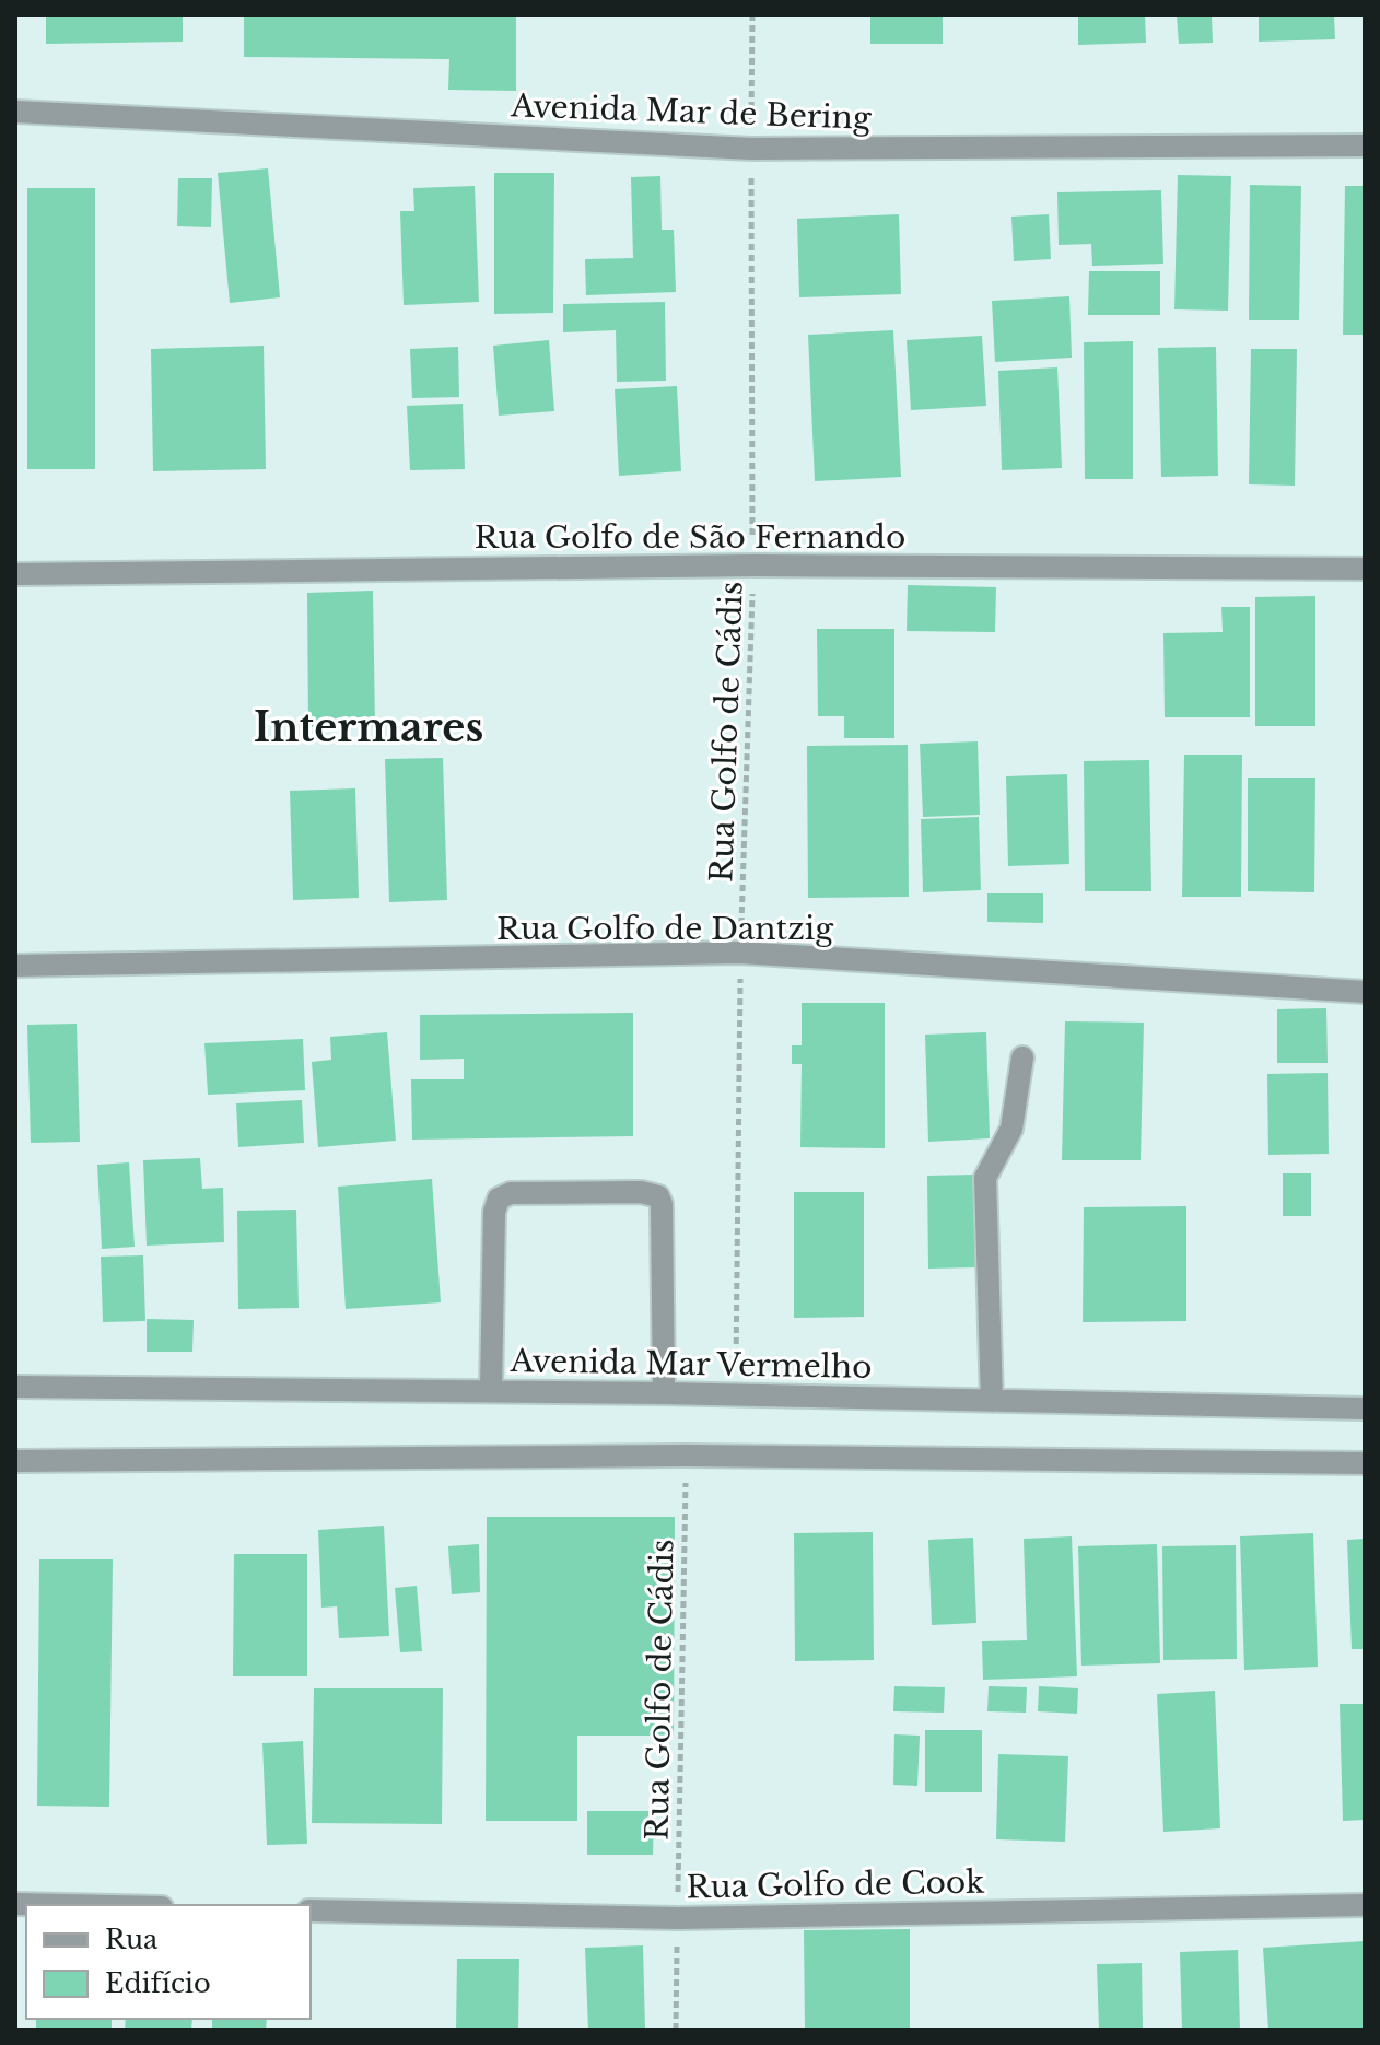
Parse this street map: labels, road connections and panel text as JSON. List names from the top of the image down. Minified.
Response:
{"streets":{"street":["Avenida Mar de Bering","Rua Golfo de São Fernando","Rua Golfo de Dantzig","Avenida Mar Vermelho","Rua Golfo de Cook"],"path":["Rua Golfo de Cádis"]},"crossings":[["Avenida Mar de Bering","Rua Golfo de Cádis"],["Rua Golfo de São Fernando","Rua Golfo de Cádis"],["Rua Golfo de Cádis","Rua Golfo de Dantzig"],["Rua Golfo de Cádis","Avenida Mar Vermelho"],["Rua Golfo de Cádis","Rua Golfo de Cook"]],"districts":["Intermares"],"legend":["Rua","Edifício"]}
